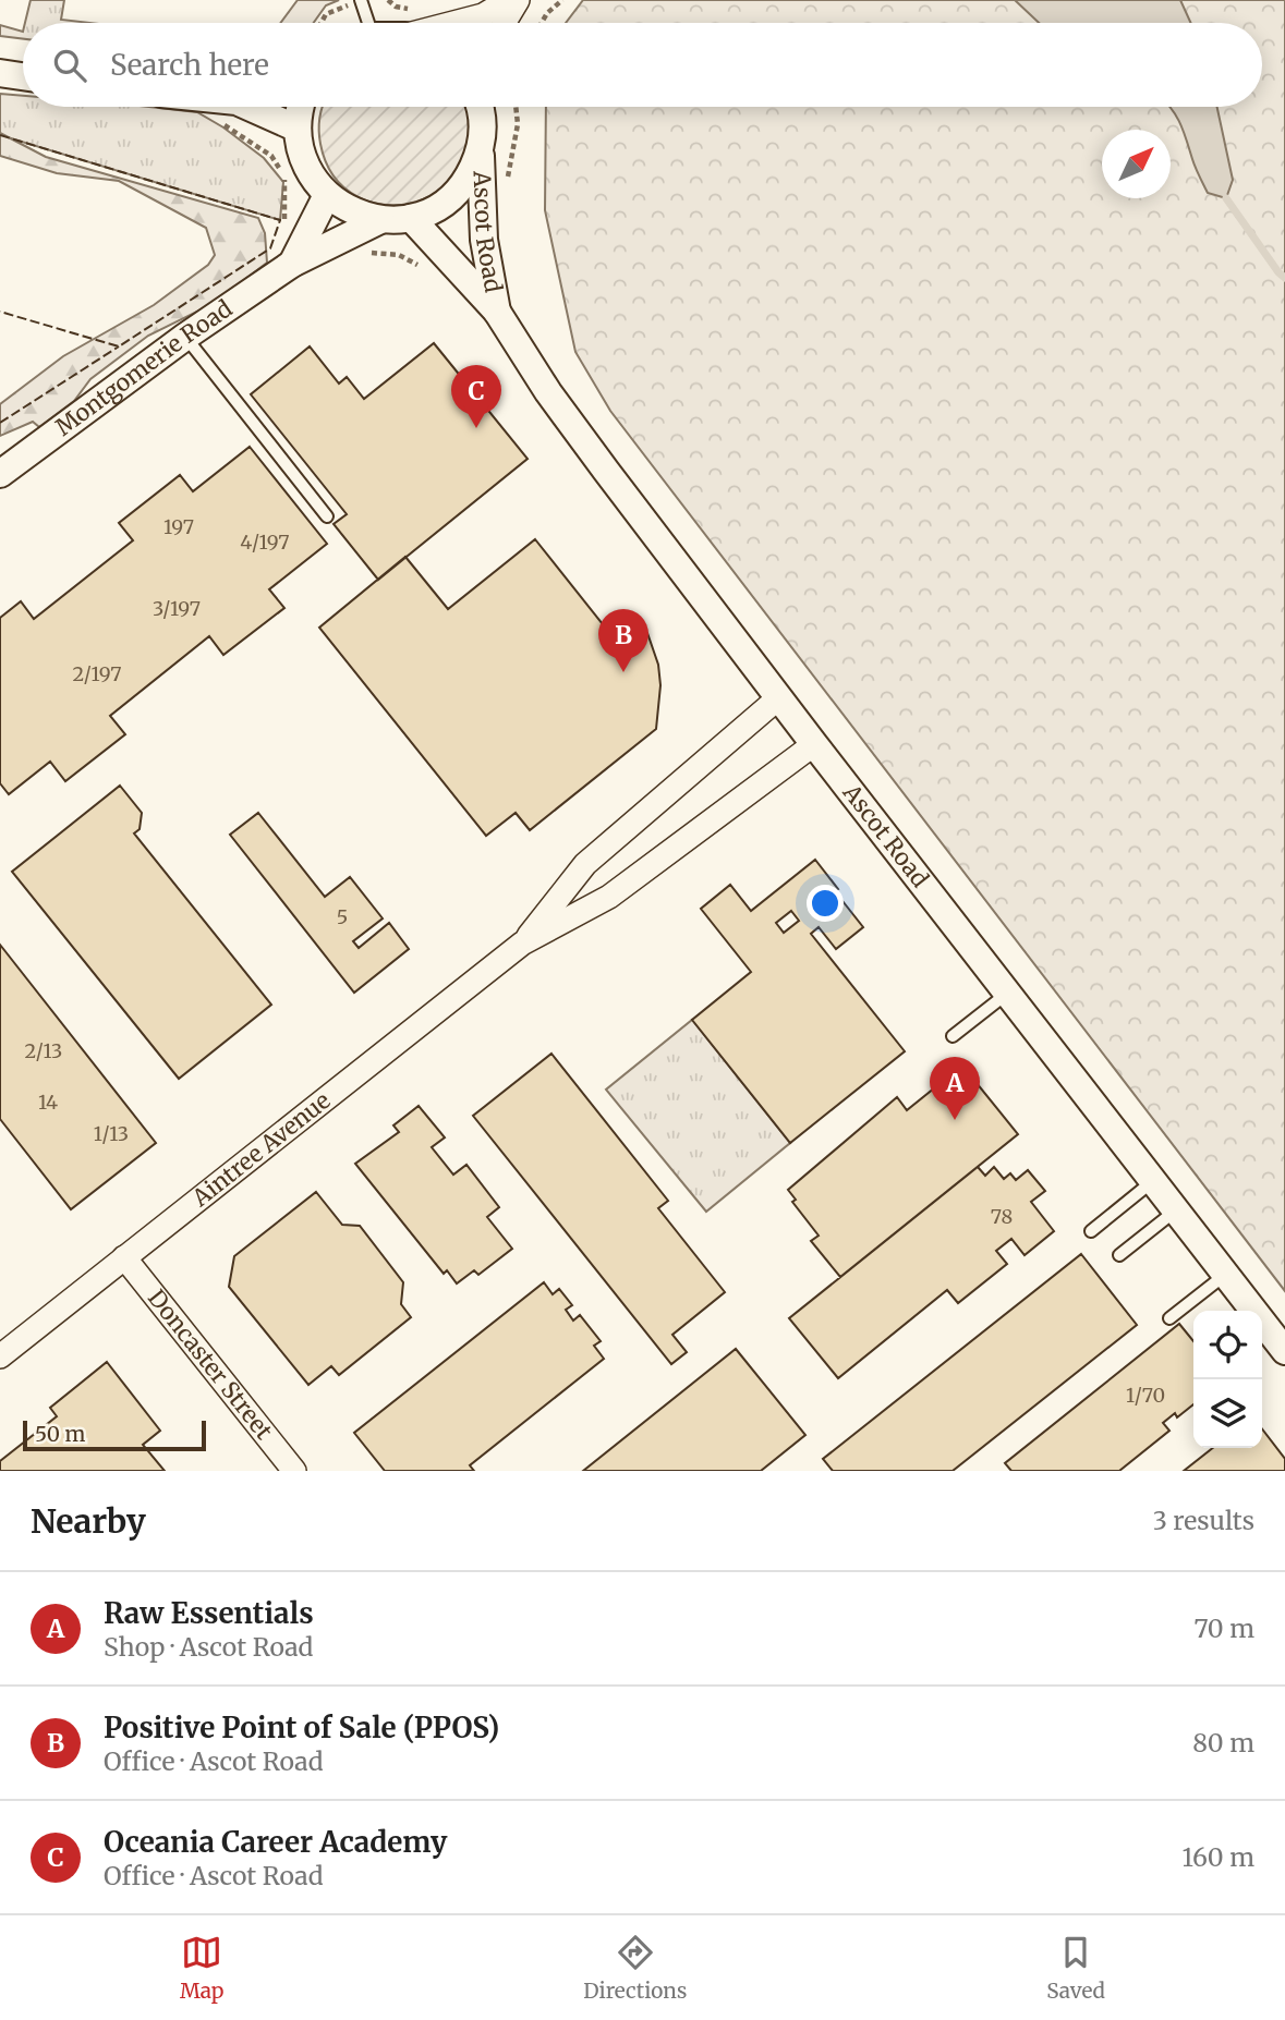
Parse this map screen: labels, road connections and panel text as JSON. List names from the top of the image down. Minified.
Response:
{"streets":{"street":["Ascot Road","Montgomerie Road","Aintree Avenue","Doncaster Street"]},"crossings":[["Ascot Road","Aintree Avenue"],["Aintree Avenue","Doncaster Street"]],"house_numbers":["197","4/197","3/197","2/197","5","2/13","14","1/13","78","1/70"],"scale_bar":"50 m","north":"top right","page":{"search":"Search here","pins":["C","B","A"],"scale":"50 m","heading":["Nearby","3 results"],"list":[{"mark":"A","name":"Raw Essentials","note":"Shop · Ascot Road","value":"70 m"},{"mark":"B","name":"Positive Point of Sale (PPOS)","note":"Office · Ascot Road","value":"80 m"},{"mark":"C","name":"Oceania Career Academy","note":"Office · Ascot Road","value":"160 m"}],"nav":["Map","Directions","Saved"]}}
